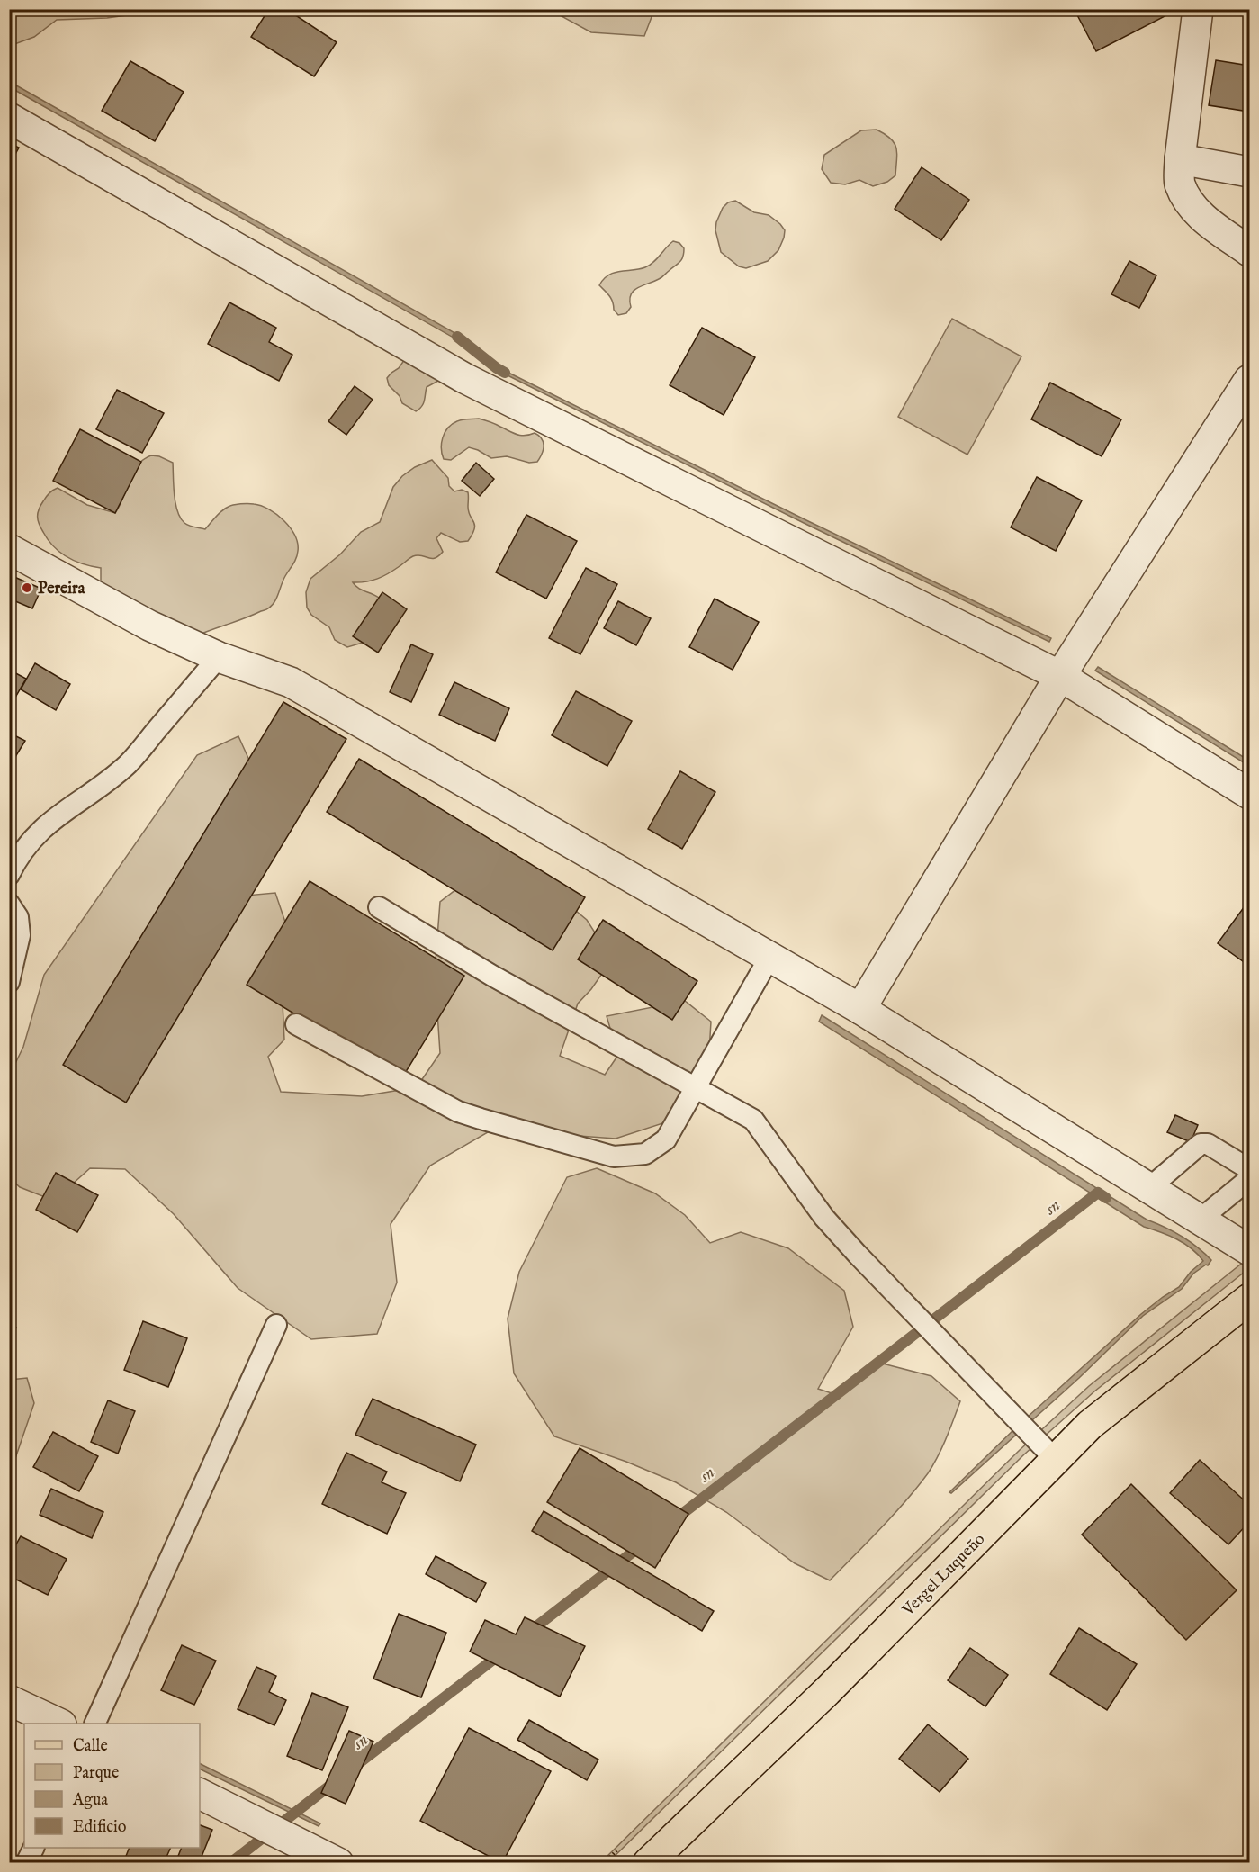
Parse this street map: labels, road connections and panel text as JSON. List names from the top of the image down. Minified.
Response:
{"streets":{"main road":["Vergel Luqueño"]},"water":["sn"],"places":["Pereira"],"legend":["Calle","Parque","Agua","Edificio"]}
